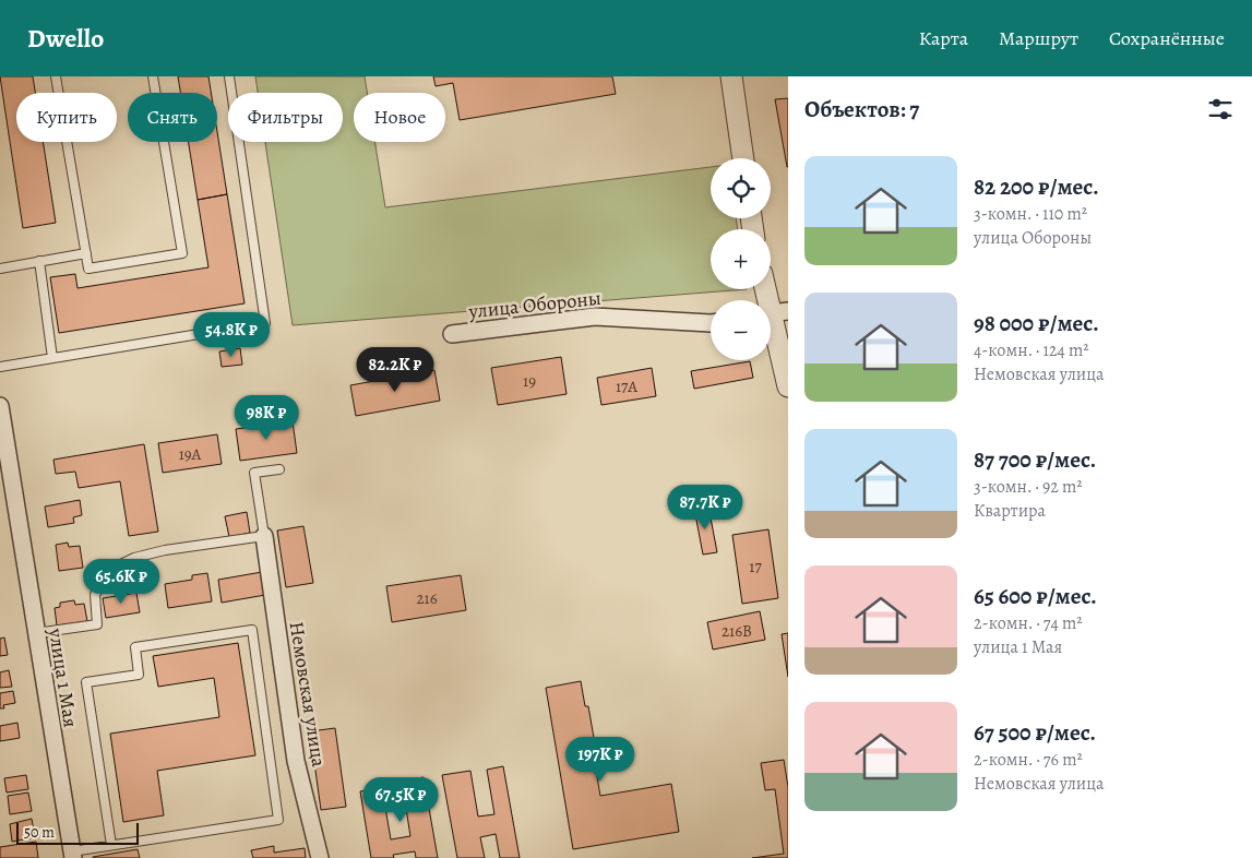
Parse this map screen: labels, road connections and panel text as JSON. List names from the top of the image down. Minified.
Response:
{"streets":{"street":["улица Обороны","улица 1 Мая","Немовская улица"]},"house_numbers":["19","17А","19А","17","216","216В"],"scale_bar":"50 m","page":{"header":"Dwello","nav":["Карта","Маршрут","Сохранённые"],"heading":"Объектов: 7","chip":["Купить","Снять","Фильтры","Новое"],"list":[{"name":"82 200 ₽/мес.","note":"3-комн. · 110 m² · улица Обороны"},{"name":"98 000 ₽/мес.","note":"4-комн. · 124 m² · Немовская улица"},{"name":"87 700 ₽/мес.","note":"3-комн. · 92 m² · Квартира"},{"name":"65 600 ₽/мес.","note":"2-комн. · 74 m² · улица 1 Мая"},{"name":"67 500 ₽/мес.","note":"2-комн. · 76 m² · Немовская улица"}],"map_buttons":["+","−"],"price":["54.8K ₽","82.2K ₽","98K ₽","87.7K ₽","65.6K ₽","197K ₽","67.5K ₽"],"scale":"50 m"}}
